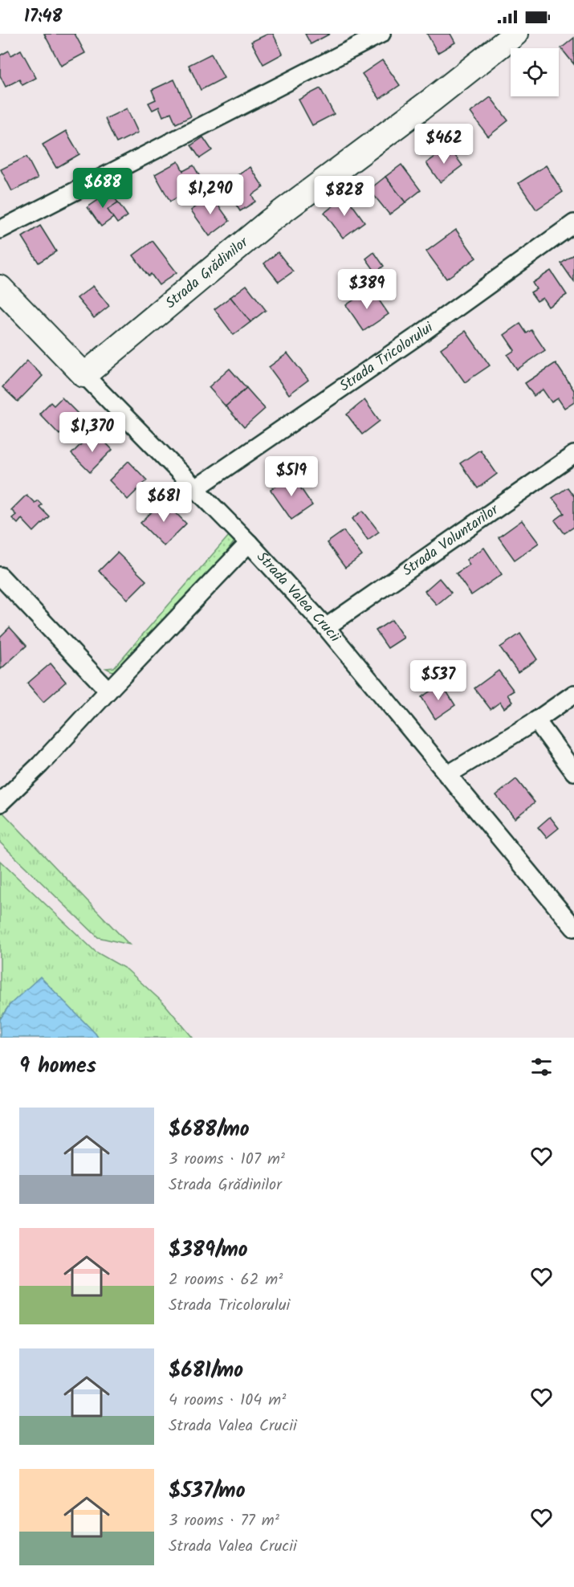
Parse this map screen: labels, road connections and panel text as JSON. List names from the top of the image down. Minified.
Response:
{"streets":{"street":["Strada Grădinilor","Strada Tricolorului","Strada Voluntarilor","Strada Valea Crucii"]},"crossings":[["Strada Grădinilor","Strada Valea Crucii"],["Strada Tricolorului","Strada Valea Crucii"],["Strada Voluntarilor","Strada Valea Crucii"]],"page":{"status":"17:48","price":["$462","$688","$1,290","$828","$389","$1,370","$519","$681","$537"],"heading":"9 homes","list":[{"name":"$688/mo","note":"3 rooms · 107 m² · Strada Grădinilor"},{"name":"$389/mo","note":"2 rooms · 62 m² · Strada Tricolorului"},{"name":"$681/mo","note":"4 rooms · 104 m² · Strada Valea Crucii"},{"name":"$537/mo","note":"3 rooms · 77 m² · Strada Valea Crucii"}]}}
